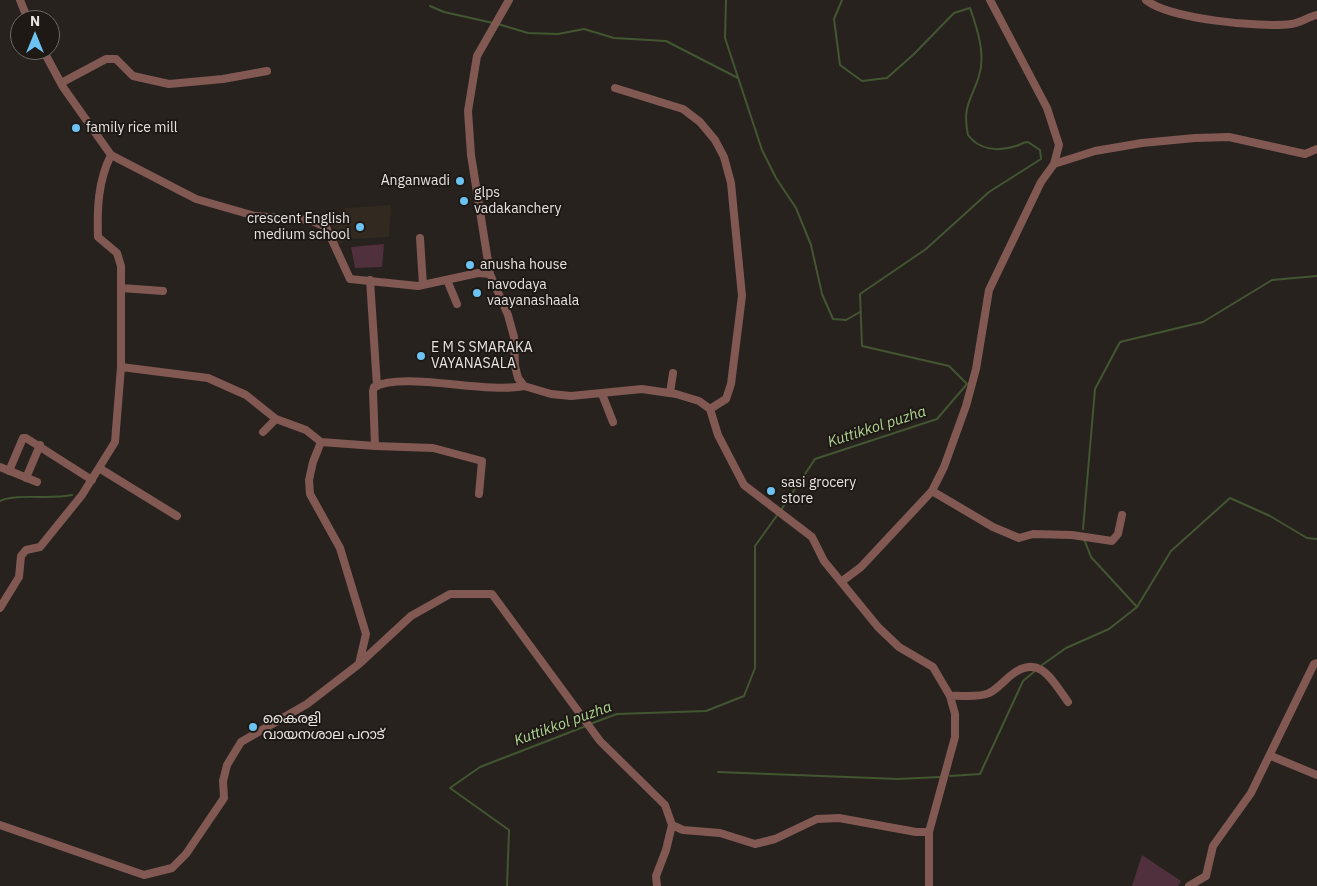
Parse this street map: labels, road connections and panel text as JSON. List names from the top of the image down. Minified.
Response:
{"water":["Kuttikkol puzha"],"places":["family rice mill","Anganwadi","glps vadakanchery","crescent English medium school","anusha house","navodaya vaayanashaala","E M S SMARAKA VAYANASALA","sasi grocery store","കൈരളി വായനശാല പറാട്"],"north":"top"}
